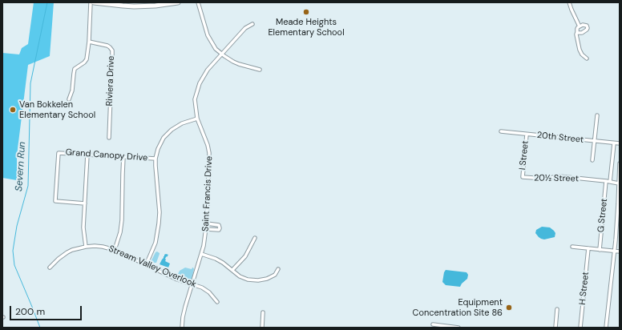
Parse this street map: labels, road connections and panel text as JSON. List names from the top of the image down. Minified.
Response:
{"streets":{"street":["Riviera Drive","20th Street","Grand Canopy Drive","I Street","20½ Street","Saint Francis Drive","G Street","Stream Valley Overlook","H Street"]},"crossings":[["20th Street","I Street"],["I Street","20½ Street"],["20½ Street","G Street"],["Saint Francis Drive","Stream Valley Overlook"]],"water":["Severn Run"],"places":["Meade Heights Elementary School","Van Bokkelen Elementary School","Equipment Concentration Site 86"],"scale_bar":"200 m"}
